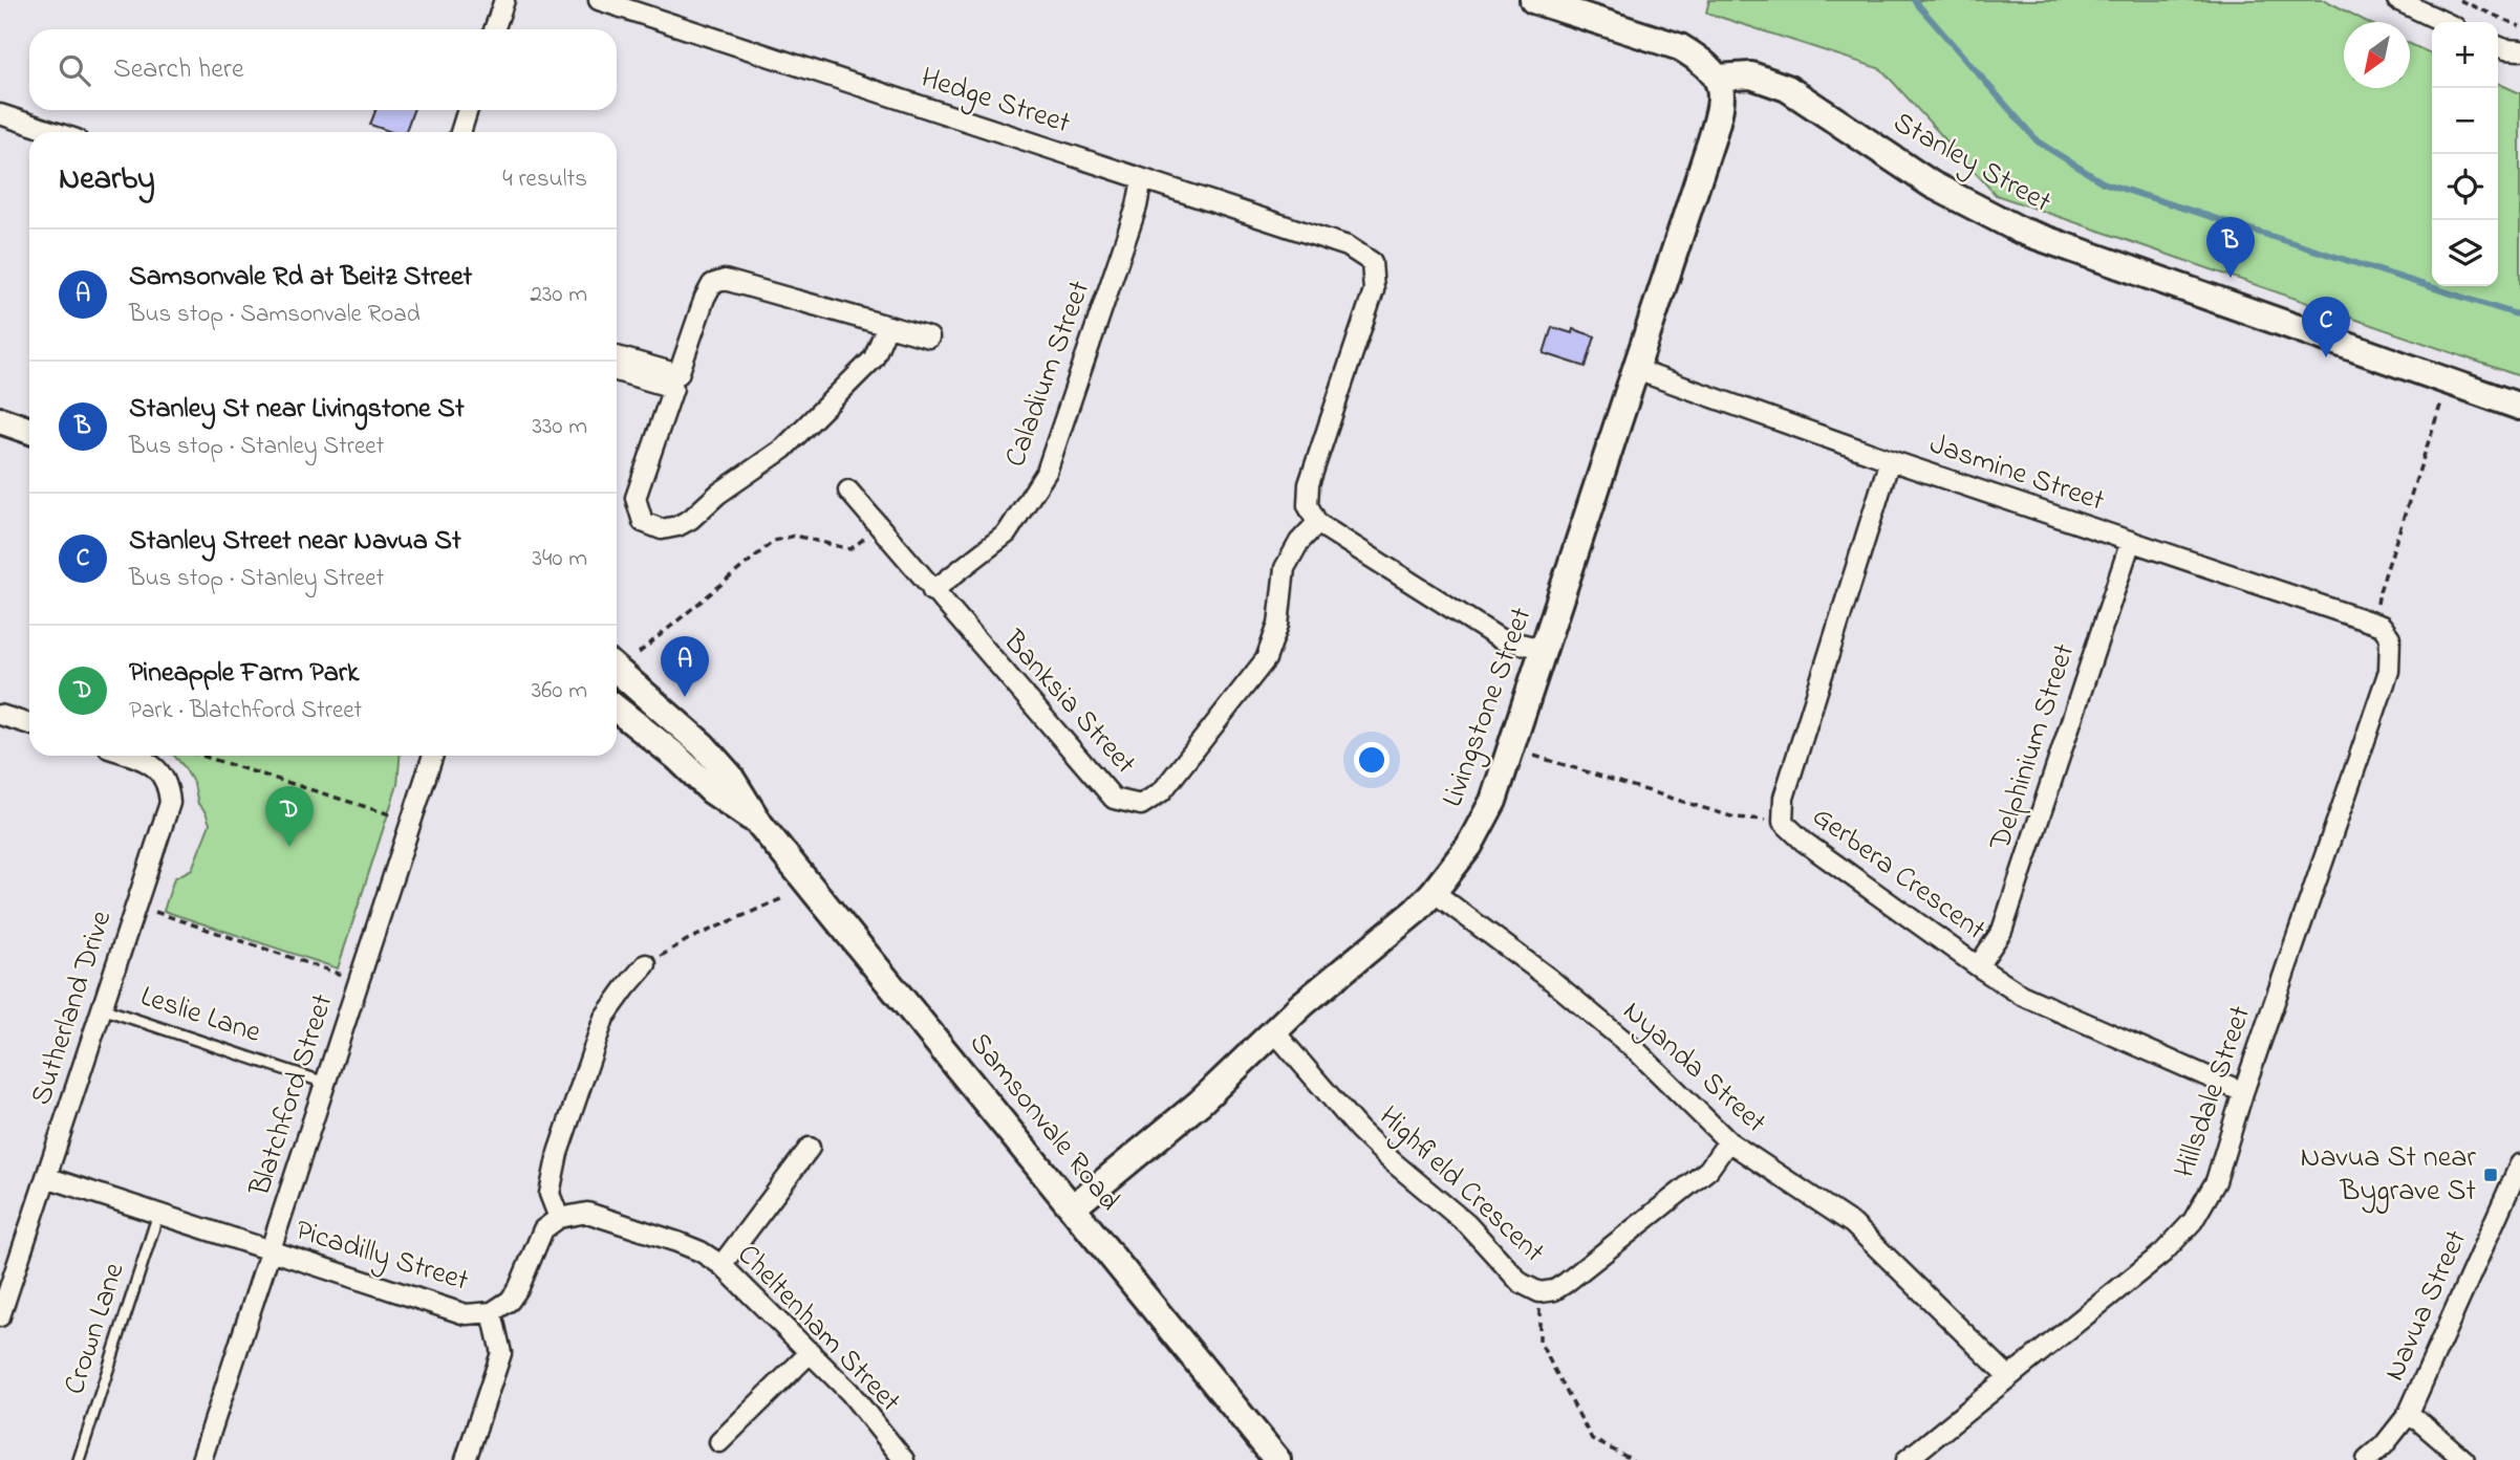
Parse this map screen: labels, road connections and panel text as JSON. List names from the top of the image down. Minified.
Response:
{"streets":{"street":["Hedge Street","Stanley Street","Caladium Street","Jasmine Street","Banksia Street","Livingstone Street","Delphinium Street","Gerbera Crescent","Sutherland Drive","Nyanda Street","Hillsdale Street","Blatchford Street","Samsonvale Road","Highfield Crescent","Picadilly Street","Navua Street","Cheltenham Street"],"lane":["Leslie Lane","Crown Lane"]},"crossings":[["Hedge Street","Caladium Street"],["Hedge Street","Banksia Street"],["Stanley Street","Livingstone Street"],["Caladium Street","Banksia Street"],["Jasmine Street","Livingstone Street"],["Jasmine Street","Delphinium Street"],["Jasmine Street","Gerbera Crescent"],["Jasmine Street","Hillsdale Street"],["Livingstone Street","Nyanda Street"],["Livingstone Street","Samsonvale Road"],["Livingstone Street","Highfield Crescent"],["Delphinium Street","Gerbera Crescent"],["Gerbera Crescent","Hillsdale Street"],["Sutherland Drive","Leslie Lane"],["Sutherland Drive","Picadilly Street"],["Leslie Lane","Blatchford Street"],["Nyanda Street","Hillsdale Street"],["Nyanda Street","Highfield Crescent"],["Blatchford Street","Picadilly Street"],["Picadilly Street","Crown Lane"]],"places":{"transit":["Navua St near Bygrave St"]},"north":"bottom left","page":{"map_buttons":["+","−"],"search":"Search here","heading":["Nearby","4 results"],"pins":["B","C","A","D"],"list":[{"mark":"A","name":"Samsonvale Rd at Beitz Street","note":"Bus stop · Samsonvale Road","value":"230 m"},{"mark":"B","name":"Stanley St near Livingstone St","note":"Bus stop · Stanley Street","value":"330 m"},{"mark":"C","name":"Stanley Street near Navua St","note":"Bus stop · Stanley Street","value":"340 m"},{"mark":"D","name":"Pineapple Farm Park","note":"Park · Blatchford Street","value":"360 m"}]}}
